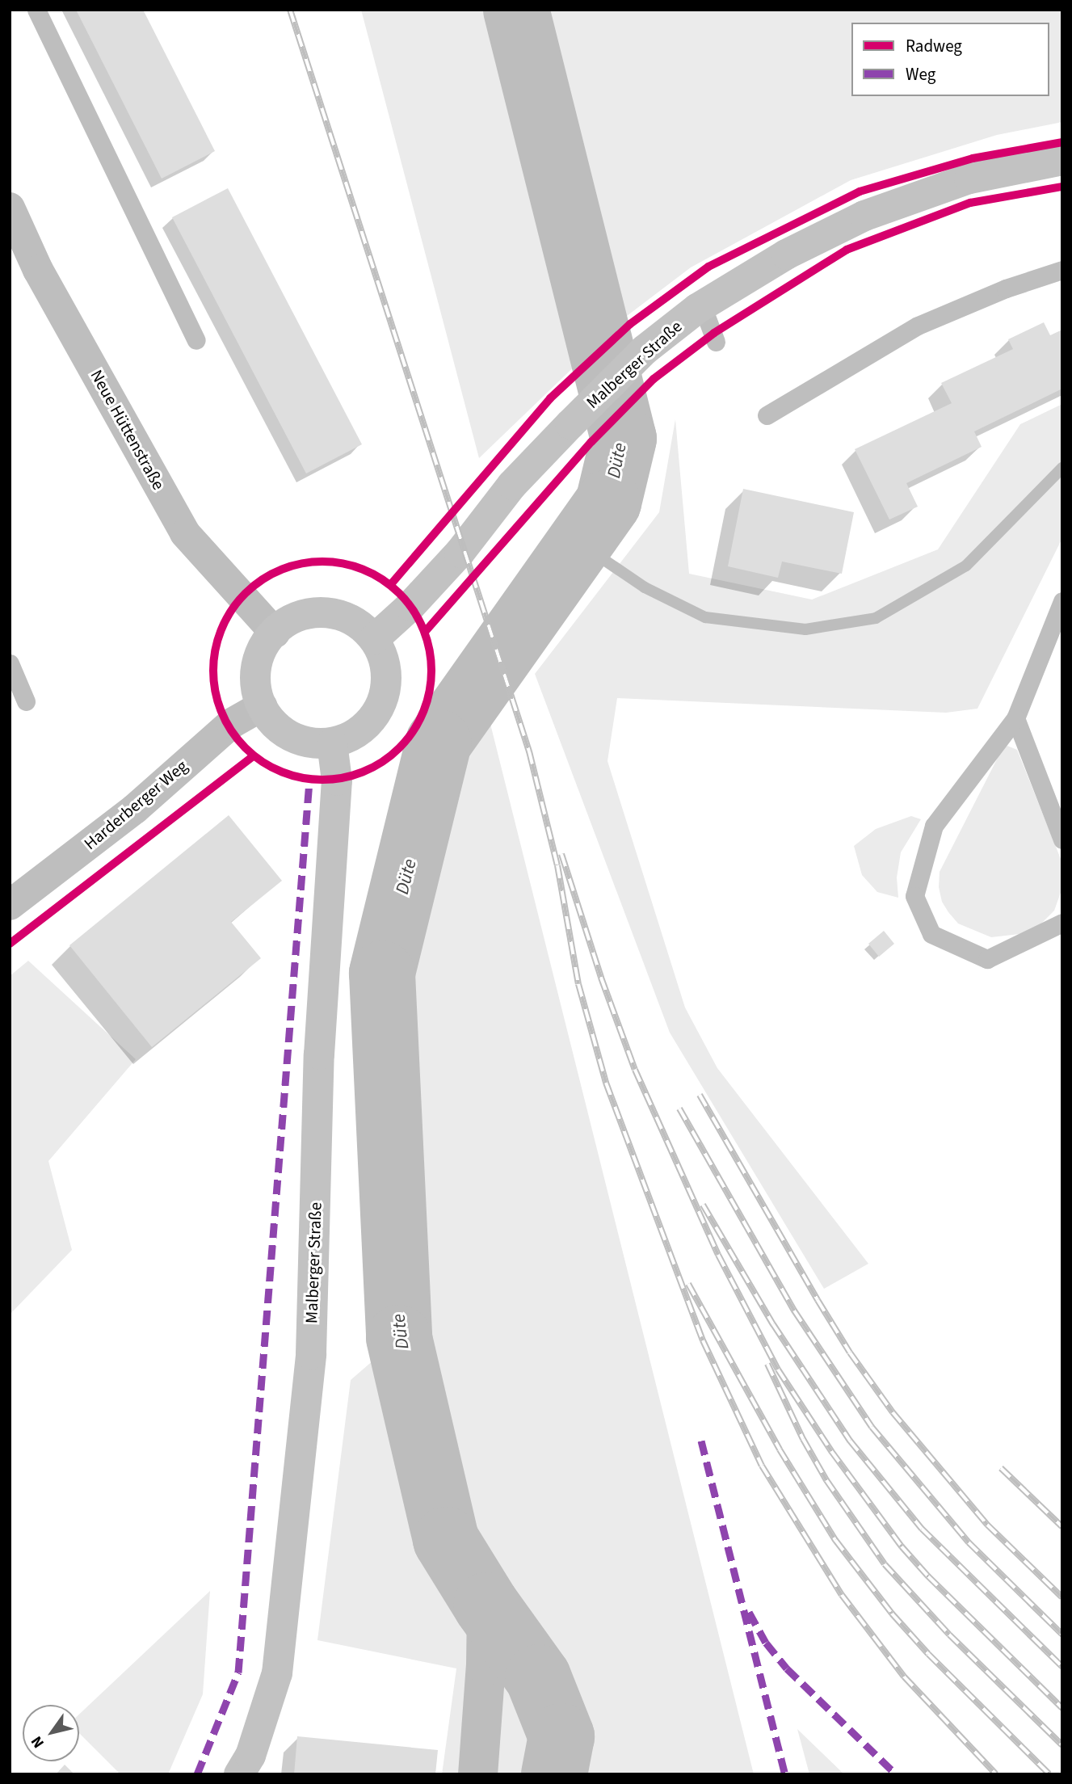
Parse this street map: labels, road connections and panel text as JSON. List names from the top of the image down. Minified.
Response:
{"streets":{"street":["Malberger Straße","Neue Hüttenstraße","Harderberger Weg"]},"crossings":[["Malberger Straße","Neue Hüttenstraße"],["Malberger Straße","Harderberger Weg"],["Neue Hüttenstraße","Harderberger Weg"]],"water":["Düte"],"legend":["Radweg","Weg"],"north":"bottom left"}
